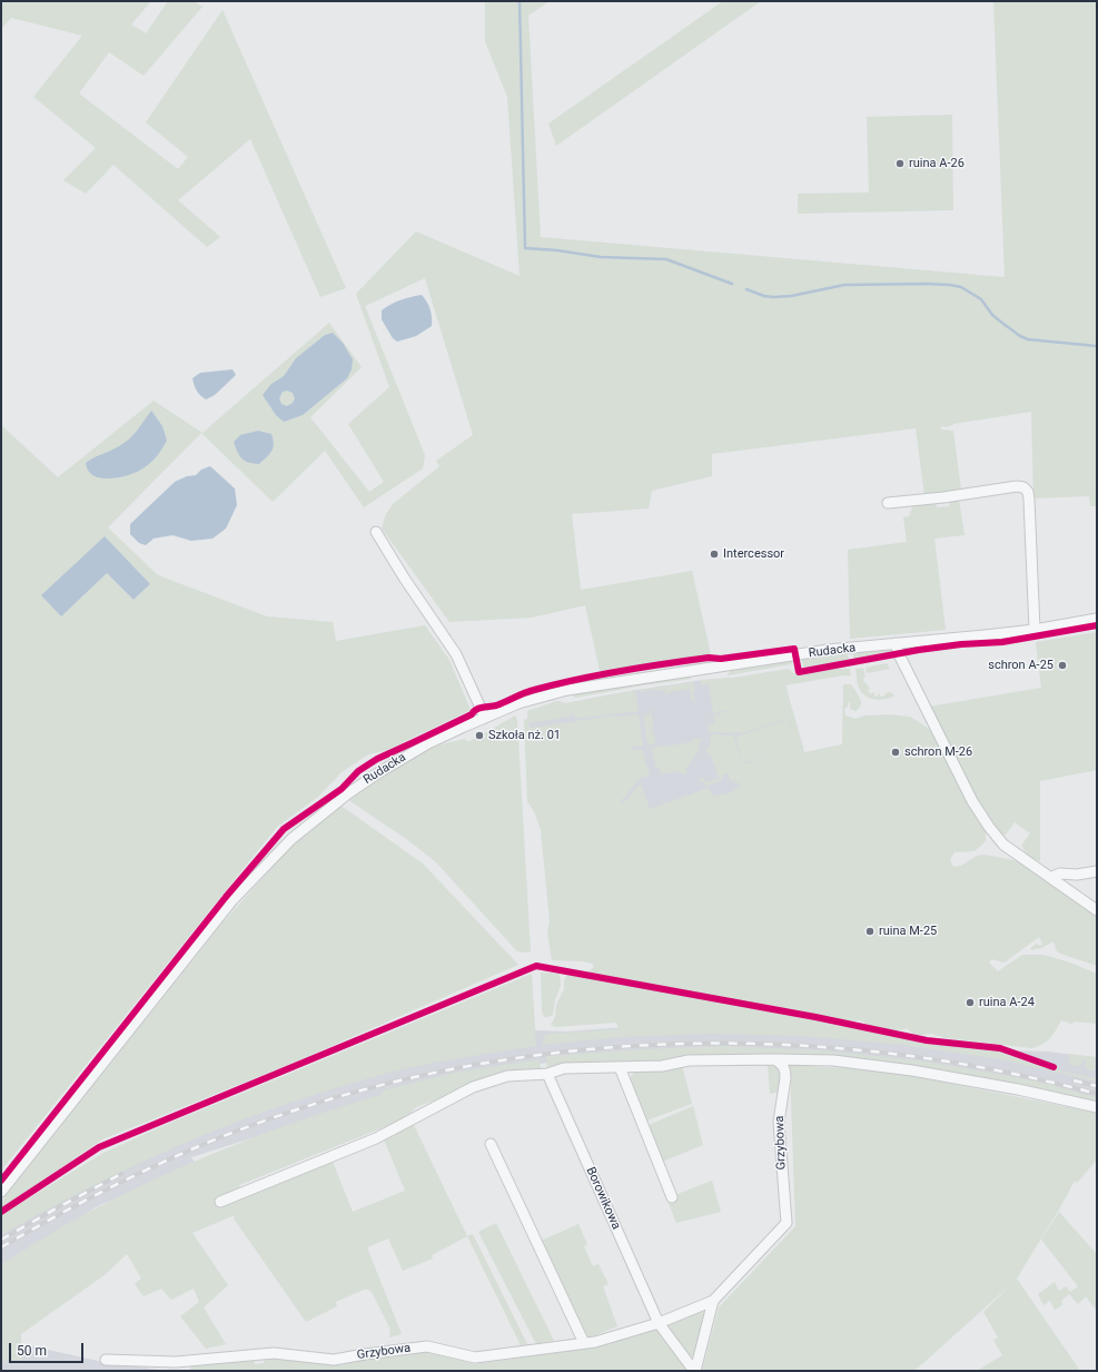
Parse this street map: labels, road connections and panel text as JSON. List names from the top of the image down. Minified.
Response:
{"streets":{"street":["Rudacka","Grzybowa","Borowikowa"]},"crossings":[["Grzybowa","Borowikowa"]],"places":["ruina A-26","Intercessor","schron A-25","Szkoła nż. 01","schron M-26","ruina M-25","ruina A-24"],"scale_bar":"50 m"}
